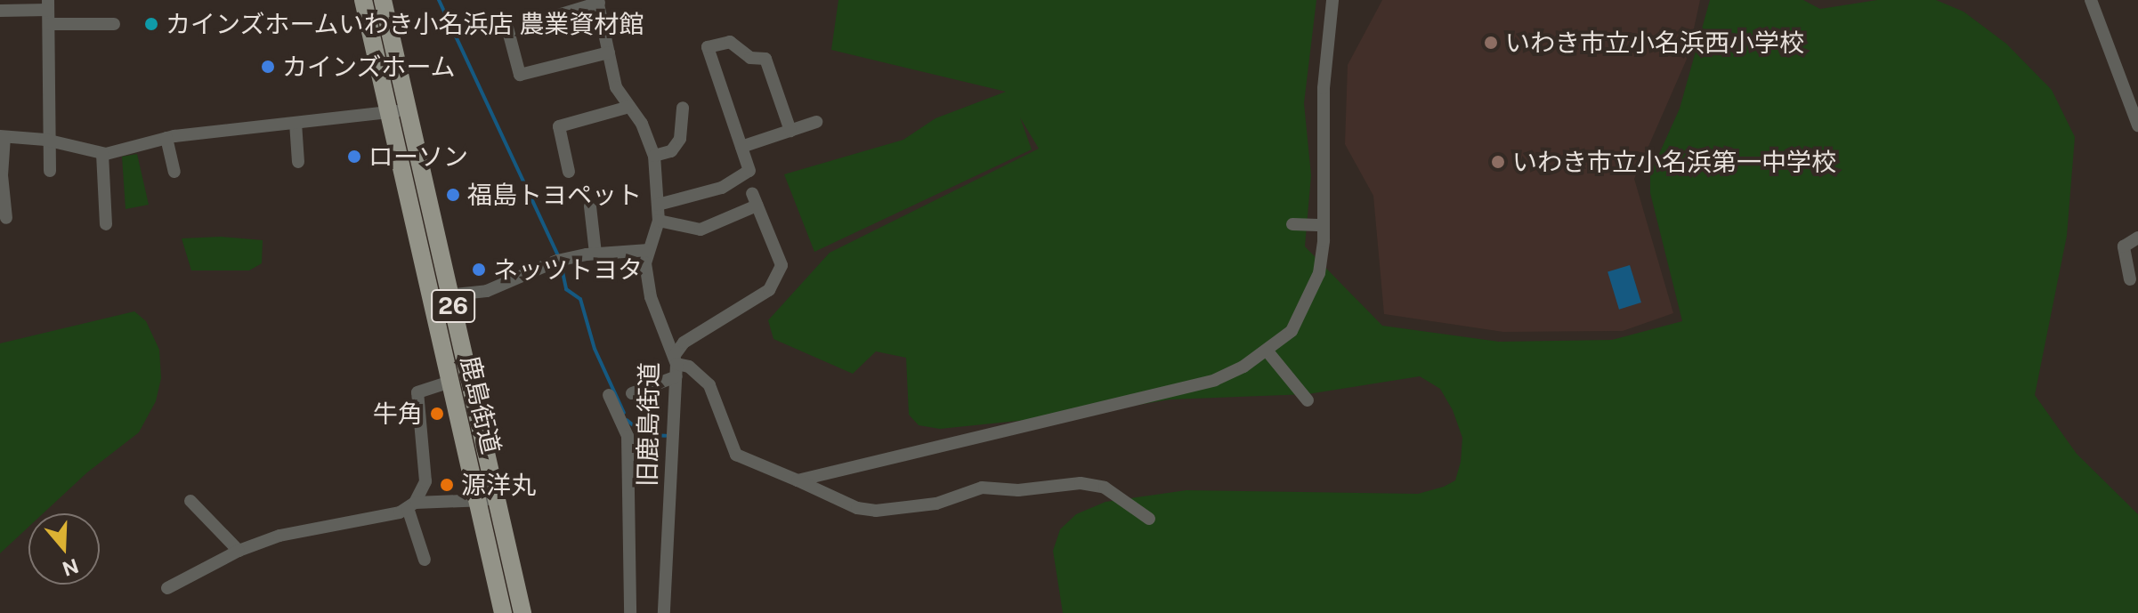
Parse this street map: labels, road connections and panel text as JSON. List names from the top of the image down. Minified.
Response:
{"streets":{"main road":["26","鹿島街道"],"street":["旧鹿島街道"]},"places":["カインズホームいわき小名浜店 農業資材館","いわき市立小名浜西小学校","カインズホーム","ローソン","いわき市立小名浜第一中学校","福島トヨペット","ネッツトヨタ","牛角","源洋丸"],"north":"bottom"}
